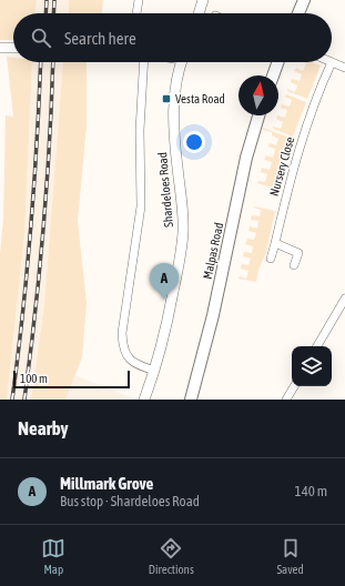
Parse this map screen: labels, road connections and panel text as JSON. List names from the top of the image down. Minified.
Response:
{"streets":{"main road":["Malpas Road"],"street":["Nursery Close","Shardeloes Road"]},"places":{"transit":["Vesta Road"]},"scale_bar":"100 m","north":"top","page":{"search":"Search here","pins":"A","scale":"100 m","heading":"Nearby","list":[{"mark":"A","name":"Millmark Grove","note":"Bus stop · Shardeloes Road","value":"140 m"}],"nav":["Map","Directions","Saved"]}}
